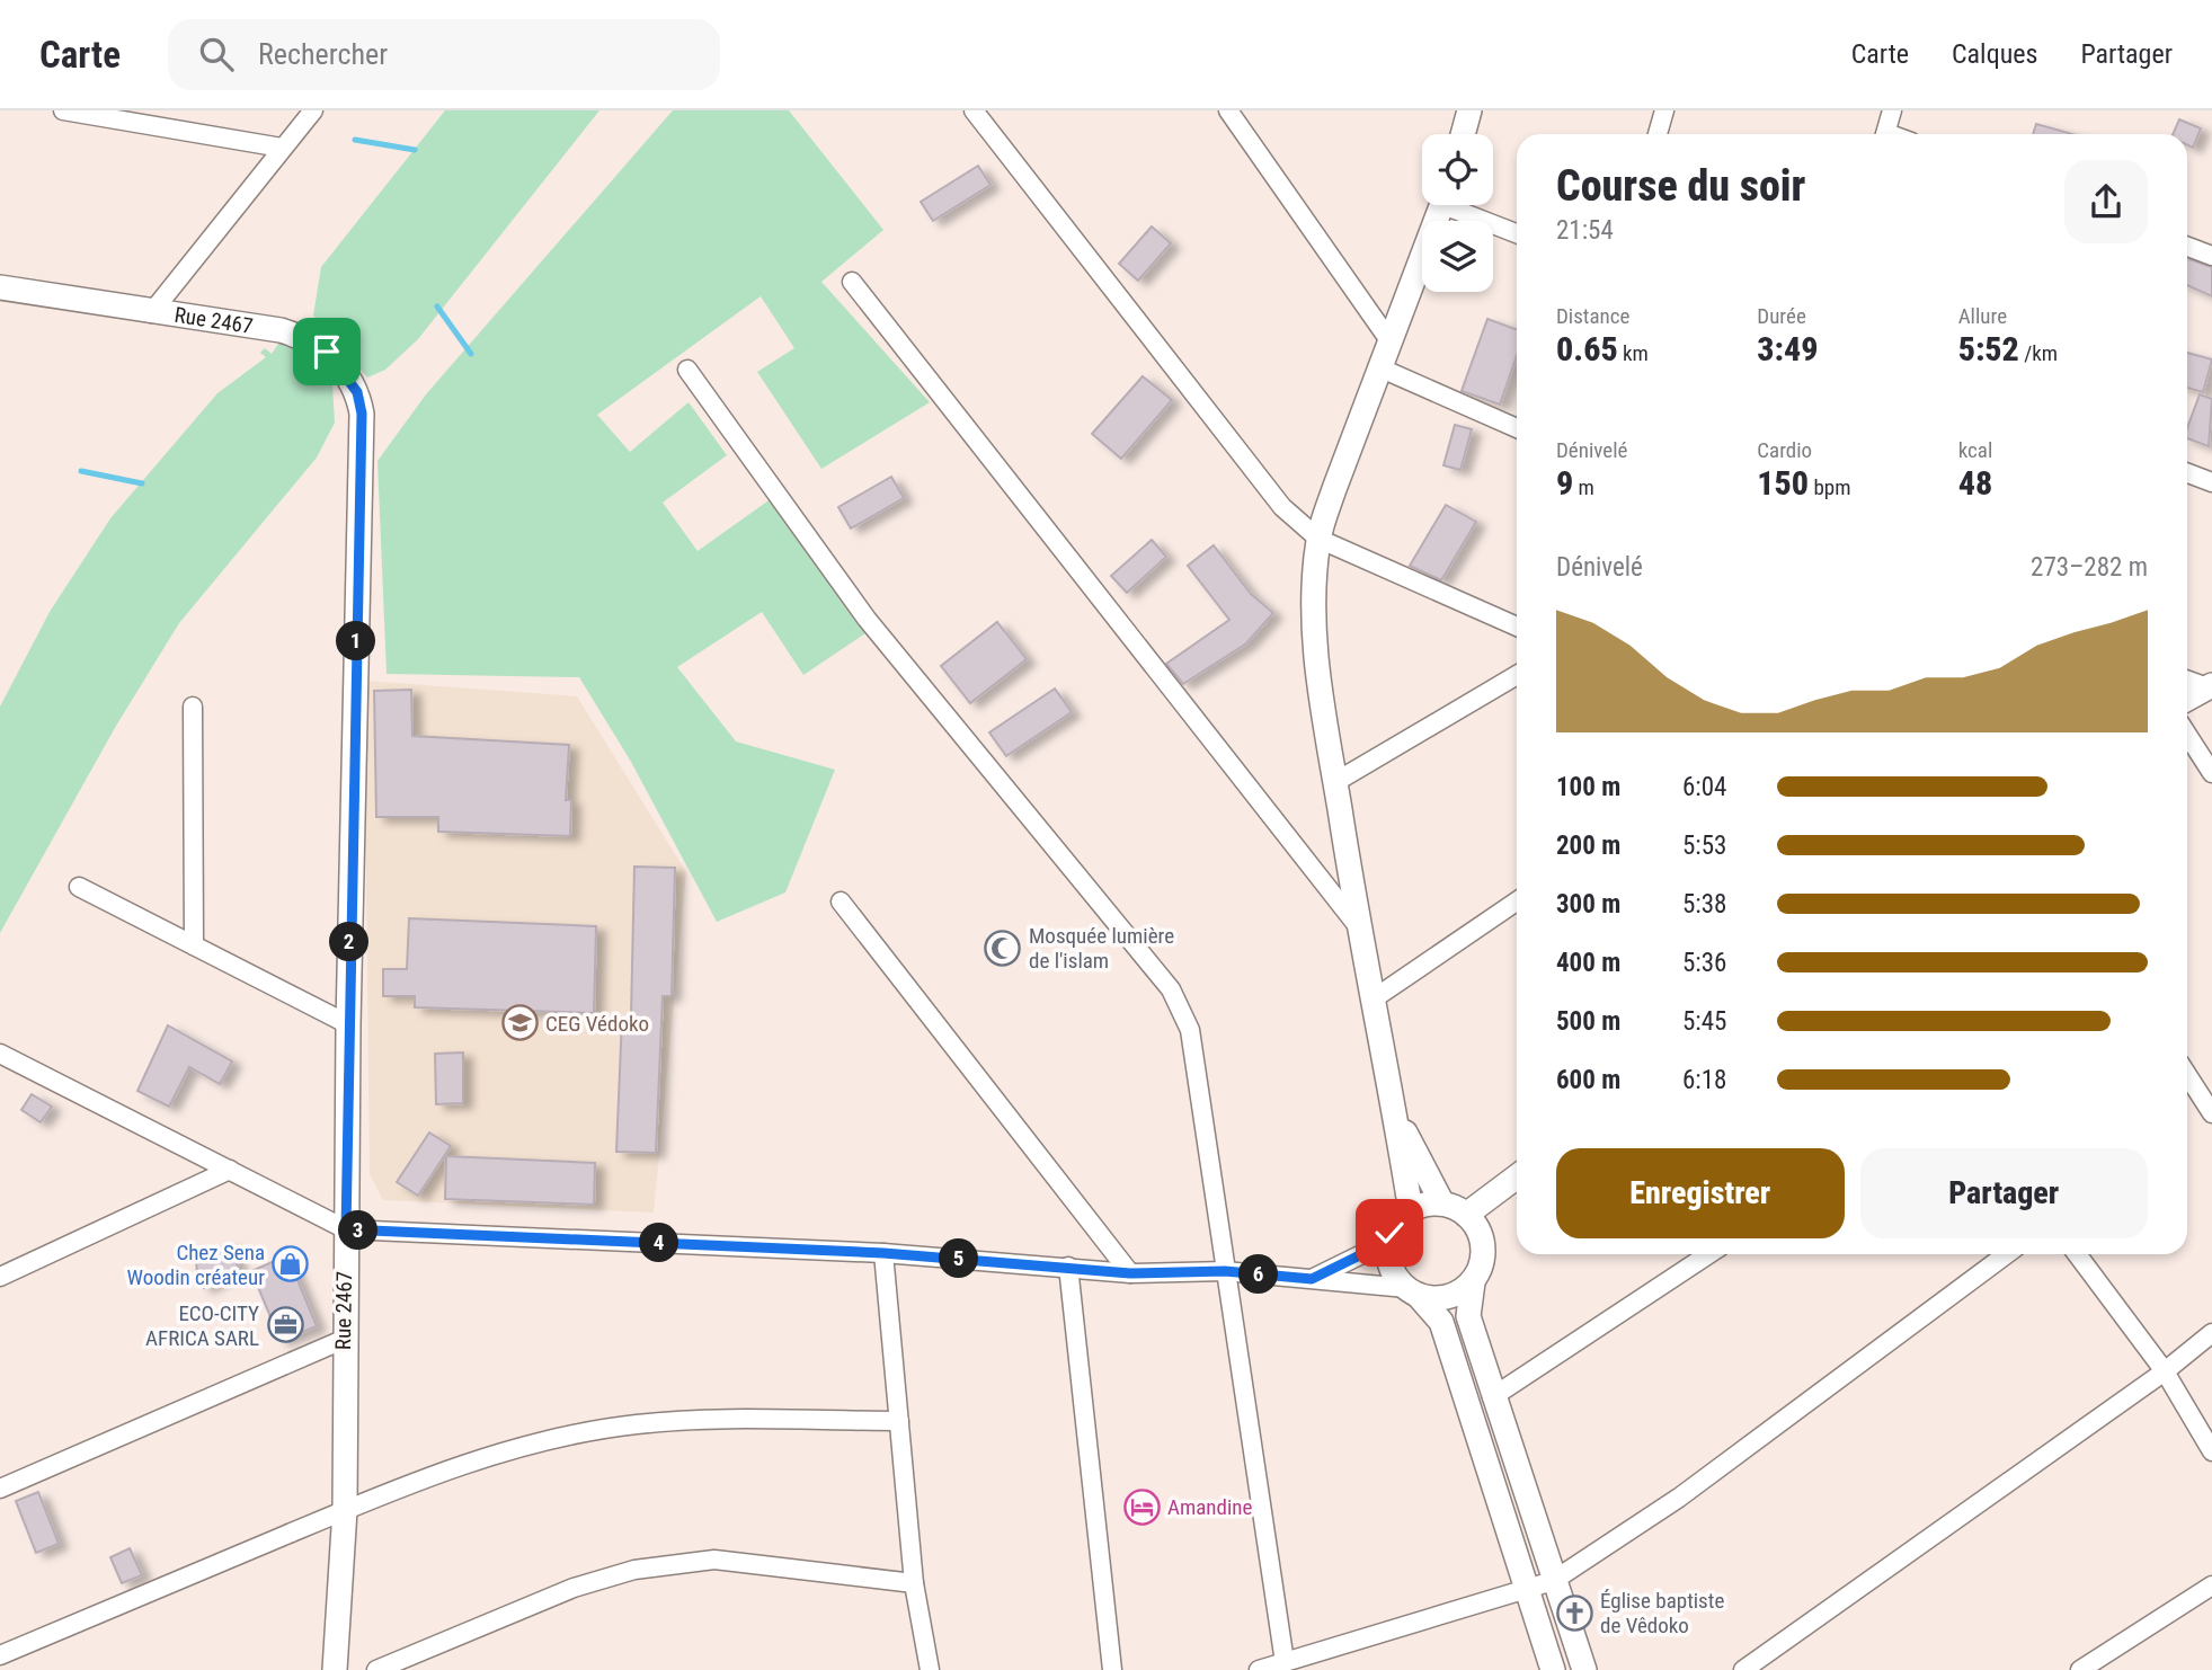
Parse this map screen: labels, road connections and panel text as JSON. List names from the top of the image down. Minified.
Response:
{"streets":{"street":["Rue 2467"]},"places":{"mosque":["Mosquée lumière de l'islam"],"school or university":["CEG Védoko"],"shop":["Chez Sena Woodin créateur"],"office":["ECO-CITY AFRICA SARL"],"hotel":["Amandine"],"church":["Église baptiste de Vêdoko"]},"page":{"header":"Carte","search":"Rechercher","nav":["Carte","Calques","Partager"],"heading":["Course du soir","21:54"],"stats":[["Distance","0.65 km"],["Durée","3:49"],["Allure","5:52 /km"],["Dénivelé","9 m"],["Cardio","150 bpm"],["kcal","48"]],"chart":["Dénivelé","273–282 m"],"pins":["1","2","3","4","5","6"],"list":[{"name":"100 m","note":"6:04"},{"name":"200 m","note":"5:53"},{"name":"300 m","note":"5:38"},{"name":"400 m","note":"5:36"},{"name":"500 m","note":"5:45"},{"name":"600 m","note":"6:18"}],"buttons":["Enregistrer","Partager"]}}
